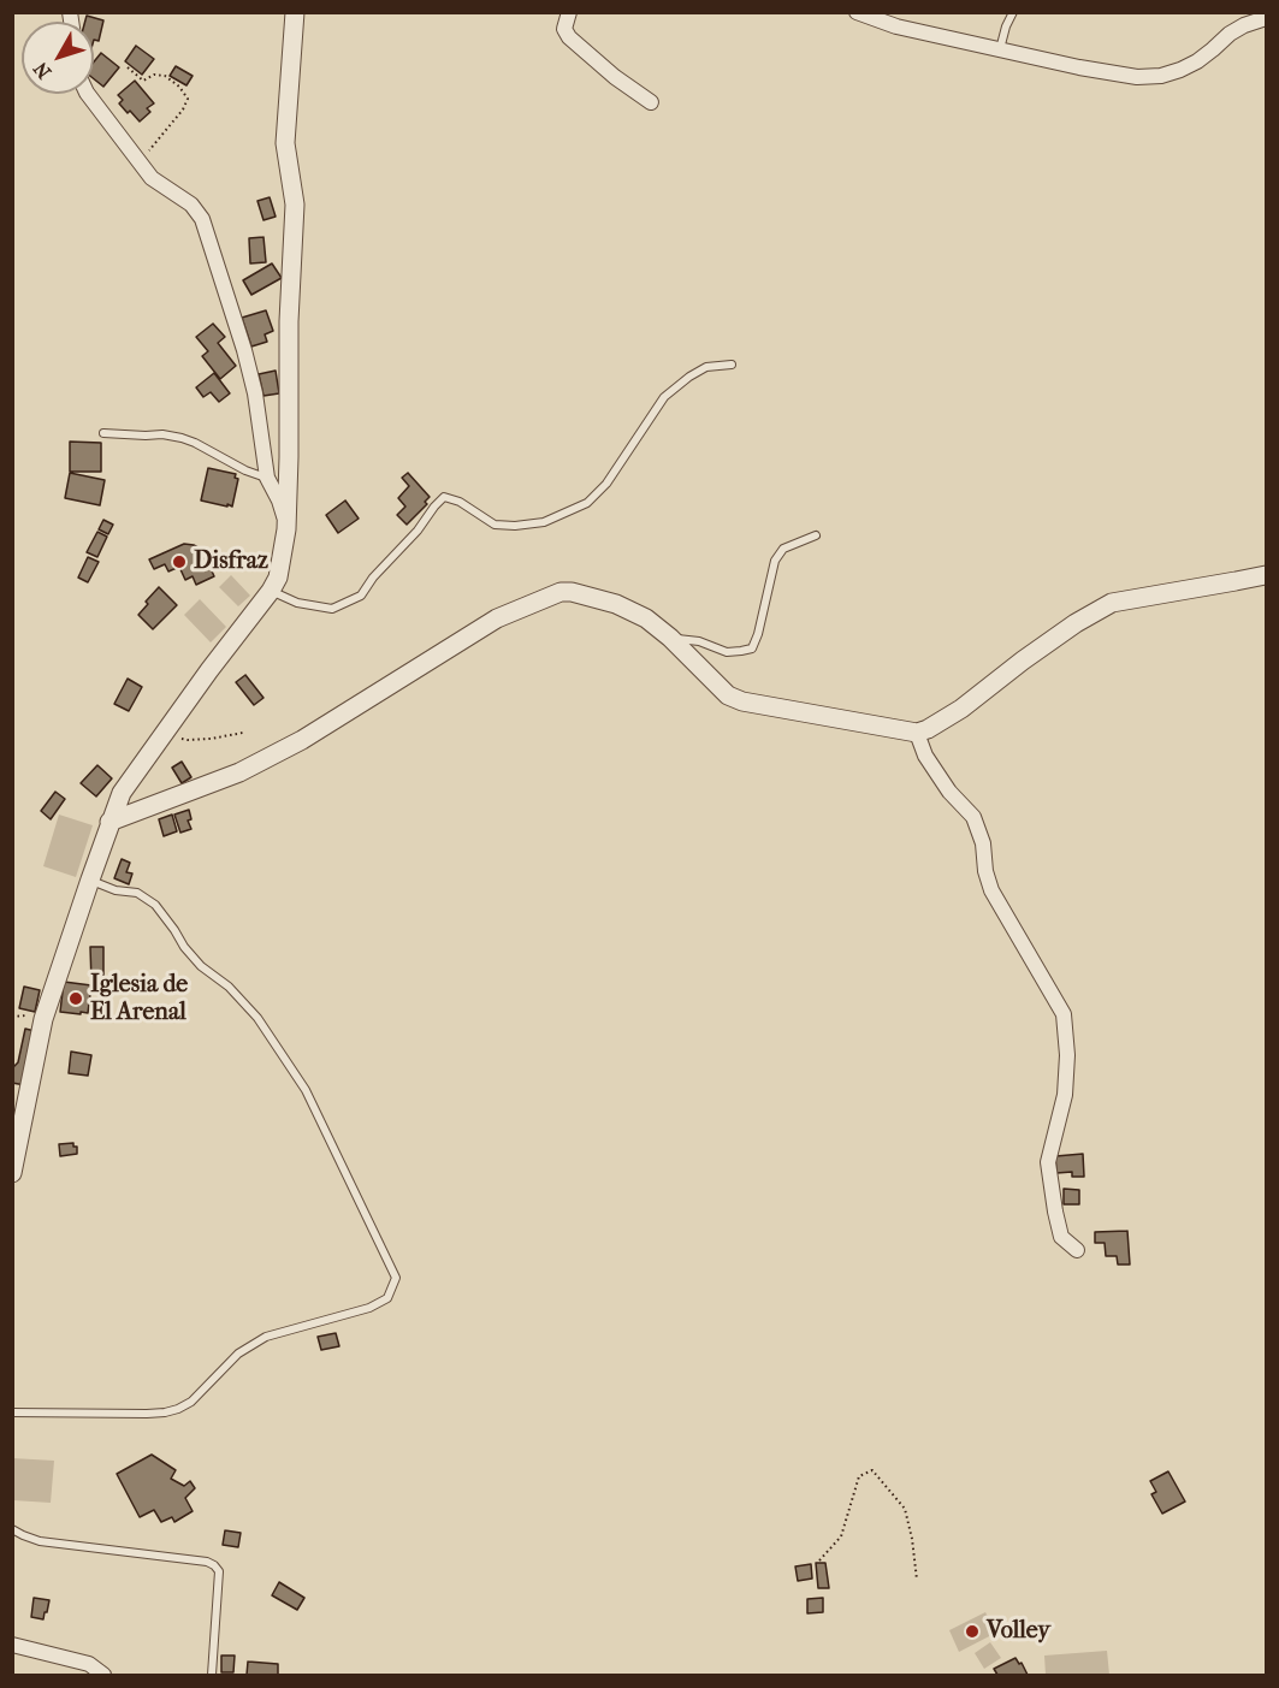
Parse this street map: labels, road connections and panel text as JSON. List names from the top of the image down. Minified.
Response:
{"places":["Disfraz","Iglesia de El Arenal","Volley"],"north":"bottom left"}
